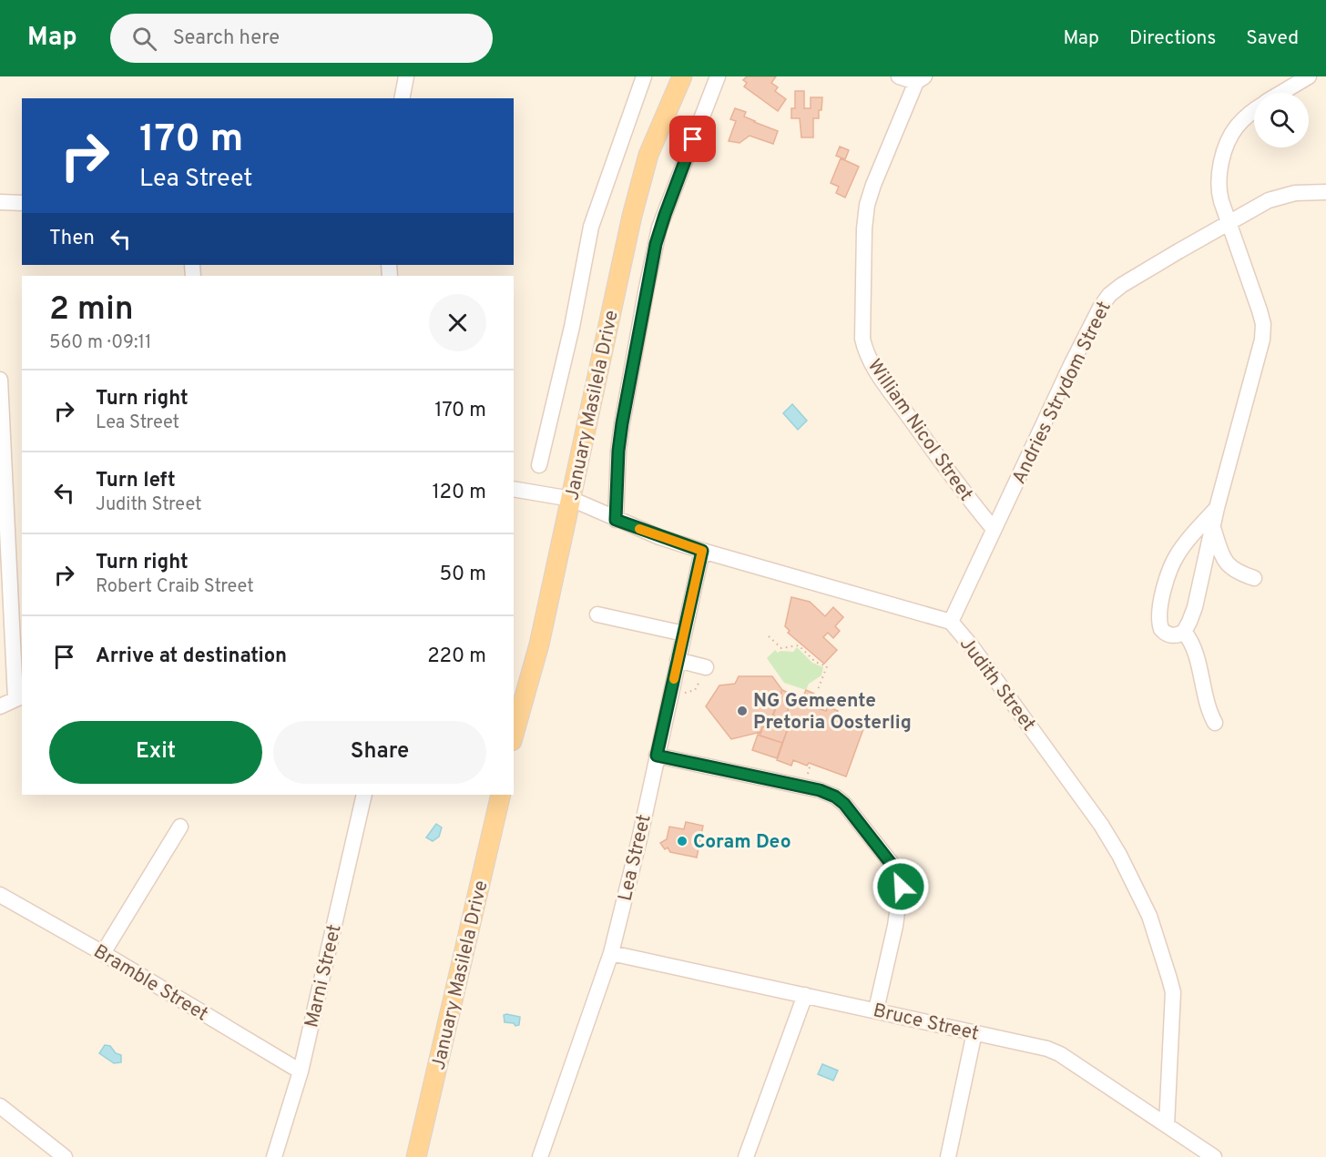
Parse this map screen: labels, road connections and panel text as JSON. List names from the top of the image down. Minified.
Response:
{"streets":{"main road":["January Masilela Drive"],"street":["Andries Strydom Street","William Nicol Street","Judith Street","Lea Street","Marni Street","Bramble Street","Bruce Street"]},"crossings":[["Andries Strydom Street","William Nicol Street"],["Andries Strydom Street","Judith Street"],["January Masilela Drive","Judith Street"],["Judith Street","Lea Street"],["Judith Street","Bruce Street"],["Lea Street","Bruce Street"],["Marni Street","Bramble Street"]],"places":["NG Gemeente Pretoria Oosterlig","Coram Deo"],"page":{"header":"Map","search":"Search here","nav":["Map","Directions","Saved"],"turn":["170 m","Lea Street"],"then":"Then","heading":["2 min","560 m · 09:11"],"list":[{"name":"Turn right","note":"Lea Street","value":"170 m"},{"name":"Turn left","note":"Judith Street","value":"120 m"},{"name":"Turn right","note":"Robert Craib Street","value":"50 m"},{"name":"Arrive at destination","value":"220 m"}],"buttons":["Exit","Share"]}}
